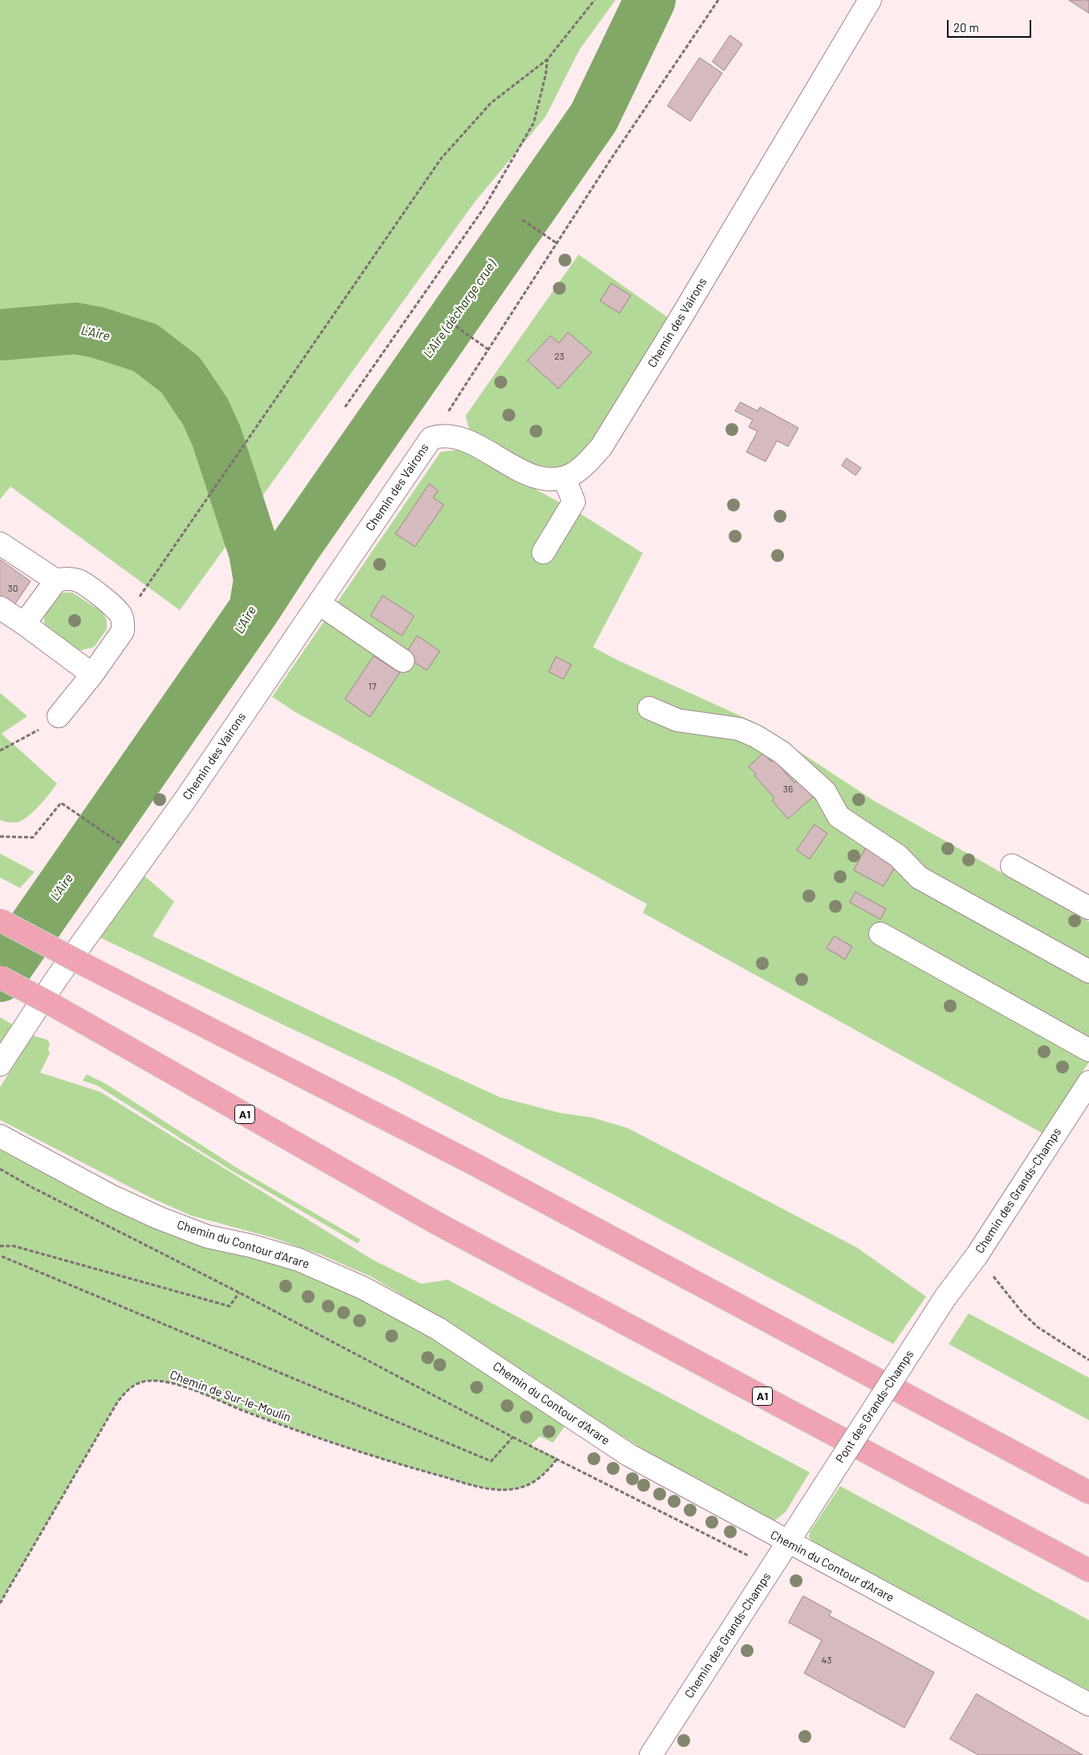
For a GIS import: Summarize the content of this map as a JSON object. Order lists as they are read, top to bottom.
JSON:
{
  "streets": {
    "highway": ["A1"],
    "street": [
      "Chemin des Vairons",
      "Chemin des Grands-Champs",
      "Chemin du Contour d'Arare",
      "Pont des Grands-Champs"
    ],
    "path": ["Chemin de Sur-le-Moulin"]
  },
  "crossings": [
    ["Chemin des Grands-Champs", "Chemin du Contour d'Arare"],
    ["Chemin des Grands-Champs", "Pont des Grands-Champs"]
  ],
  "water": ["L'Aire (décharge crue)", "L'Aire"],
  "house_numbers": [
    "23",
    "30",
    "17",
    "36",
    "43"
  ],
  "scale_bar": "20 m"
}
